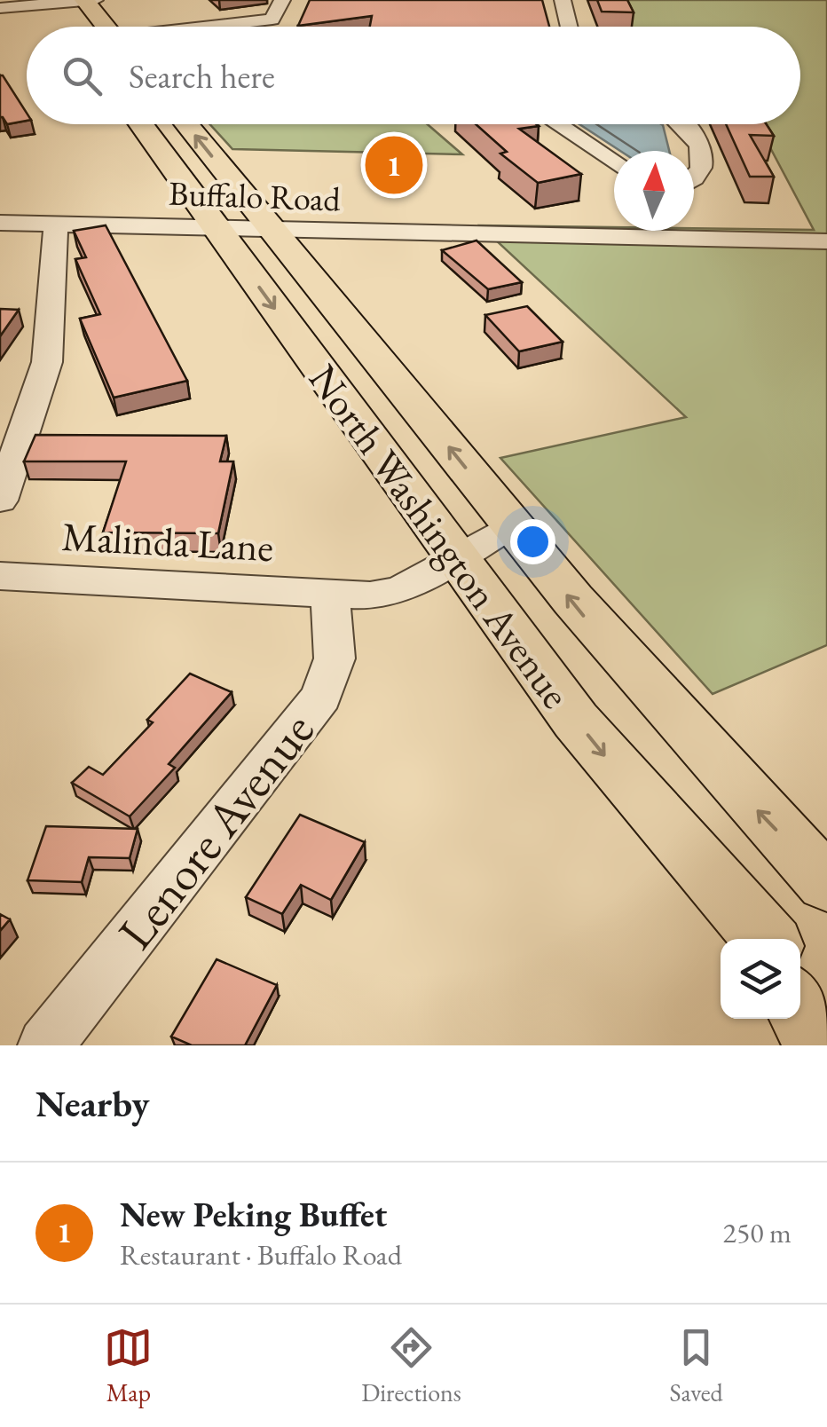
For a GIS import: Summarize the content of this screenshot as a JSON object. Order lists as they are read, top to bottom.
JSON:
{
  "streets": {
    "main road": ["North Washington Avenue"],
    "street": ["Buffalo Road", "Malinda Lane", "Lenore Avenue"]
  },
  "crossings": [
    ["Buffalo Road", "North Washington Avenue"],
    ["North Washington Avenue", "Malinda Lane"],
    ["Malinda Lane", "Lenore Avenue"]
  ],
  "north": "top",
  "page": {
    "search": "Search here",
    "pins": "1",
    "heading": "Nearby",
    "list": [
      {
        "mark": "1",
        "name": "New Peking Buffet",
        "note": "Restaurant · Buffalo Road",
        "value": "250 m"
      }
    ],
    "nav": ["Map", "Directions", "Saved"]
  }
}
